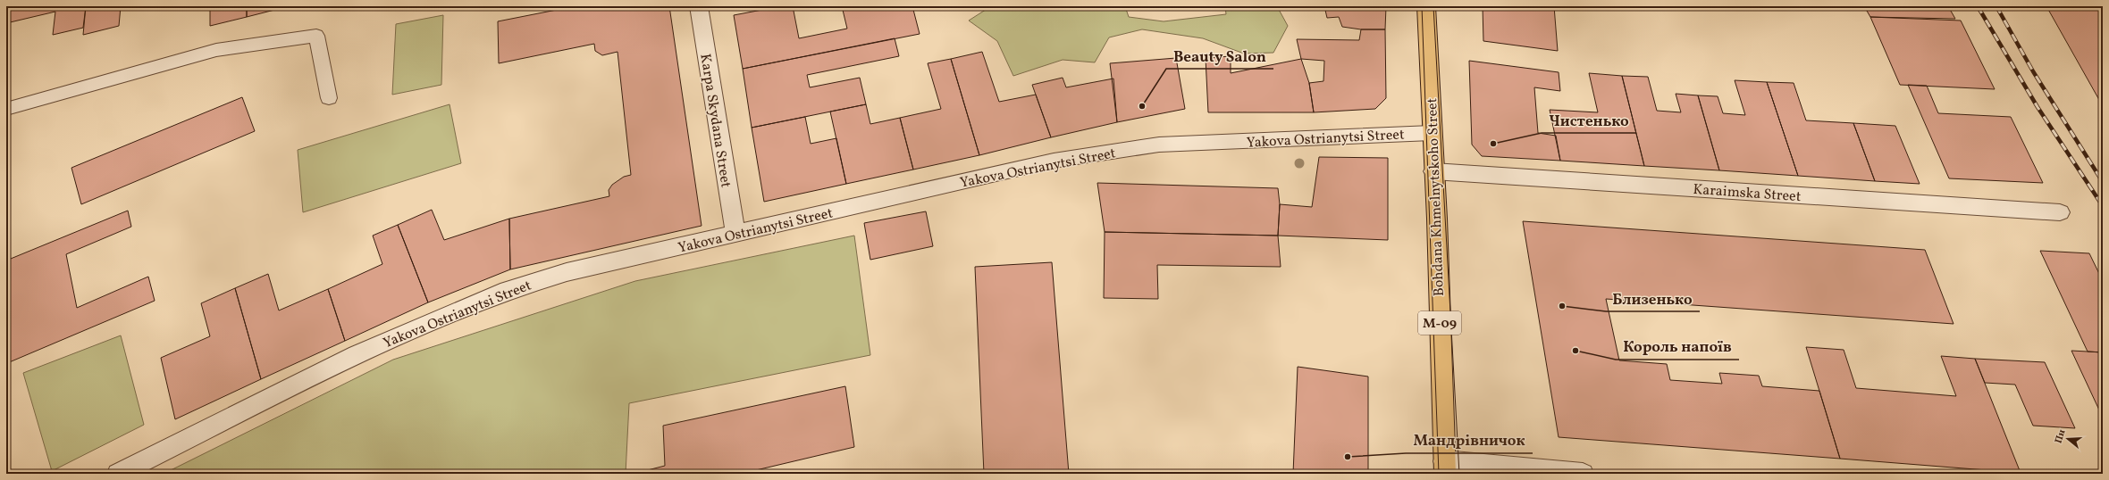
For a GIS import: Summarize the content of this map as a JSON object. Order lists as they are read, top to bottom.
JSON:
{
  "streets": {
    "main road": ["Bohdana Khmelnytskoho Street", "М-09"],
    "street": ["Karpa Skydana Street", "Yakova Ostrianytsi Street", "Karaimska Street"]
  },
  "crossings": [
    ["Karpa Skydana Street", "Yakova Ostrianytsi Street"],
    ["Yakova Ostrianytsi Street", "Bohdana Khmelnytskoho Street"],
    ["Karaimska Street", "Bohdana Khmelnytskoho Street"]
  ],
  "places": [
    "Beauty Salon",
    "Чистенько",
    "Близенько",
    "Король напоїв",
    "Мандрівничок"
  ],
  "north": "left"
}
